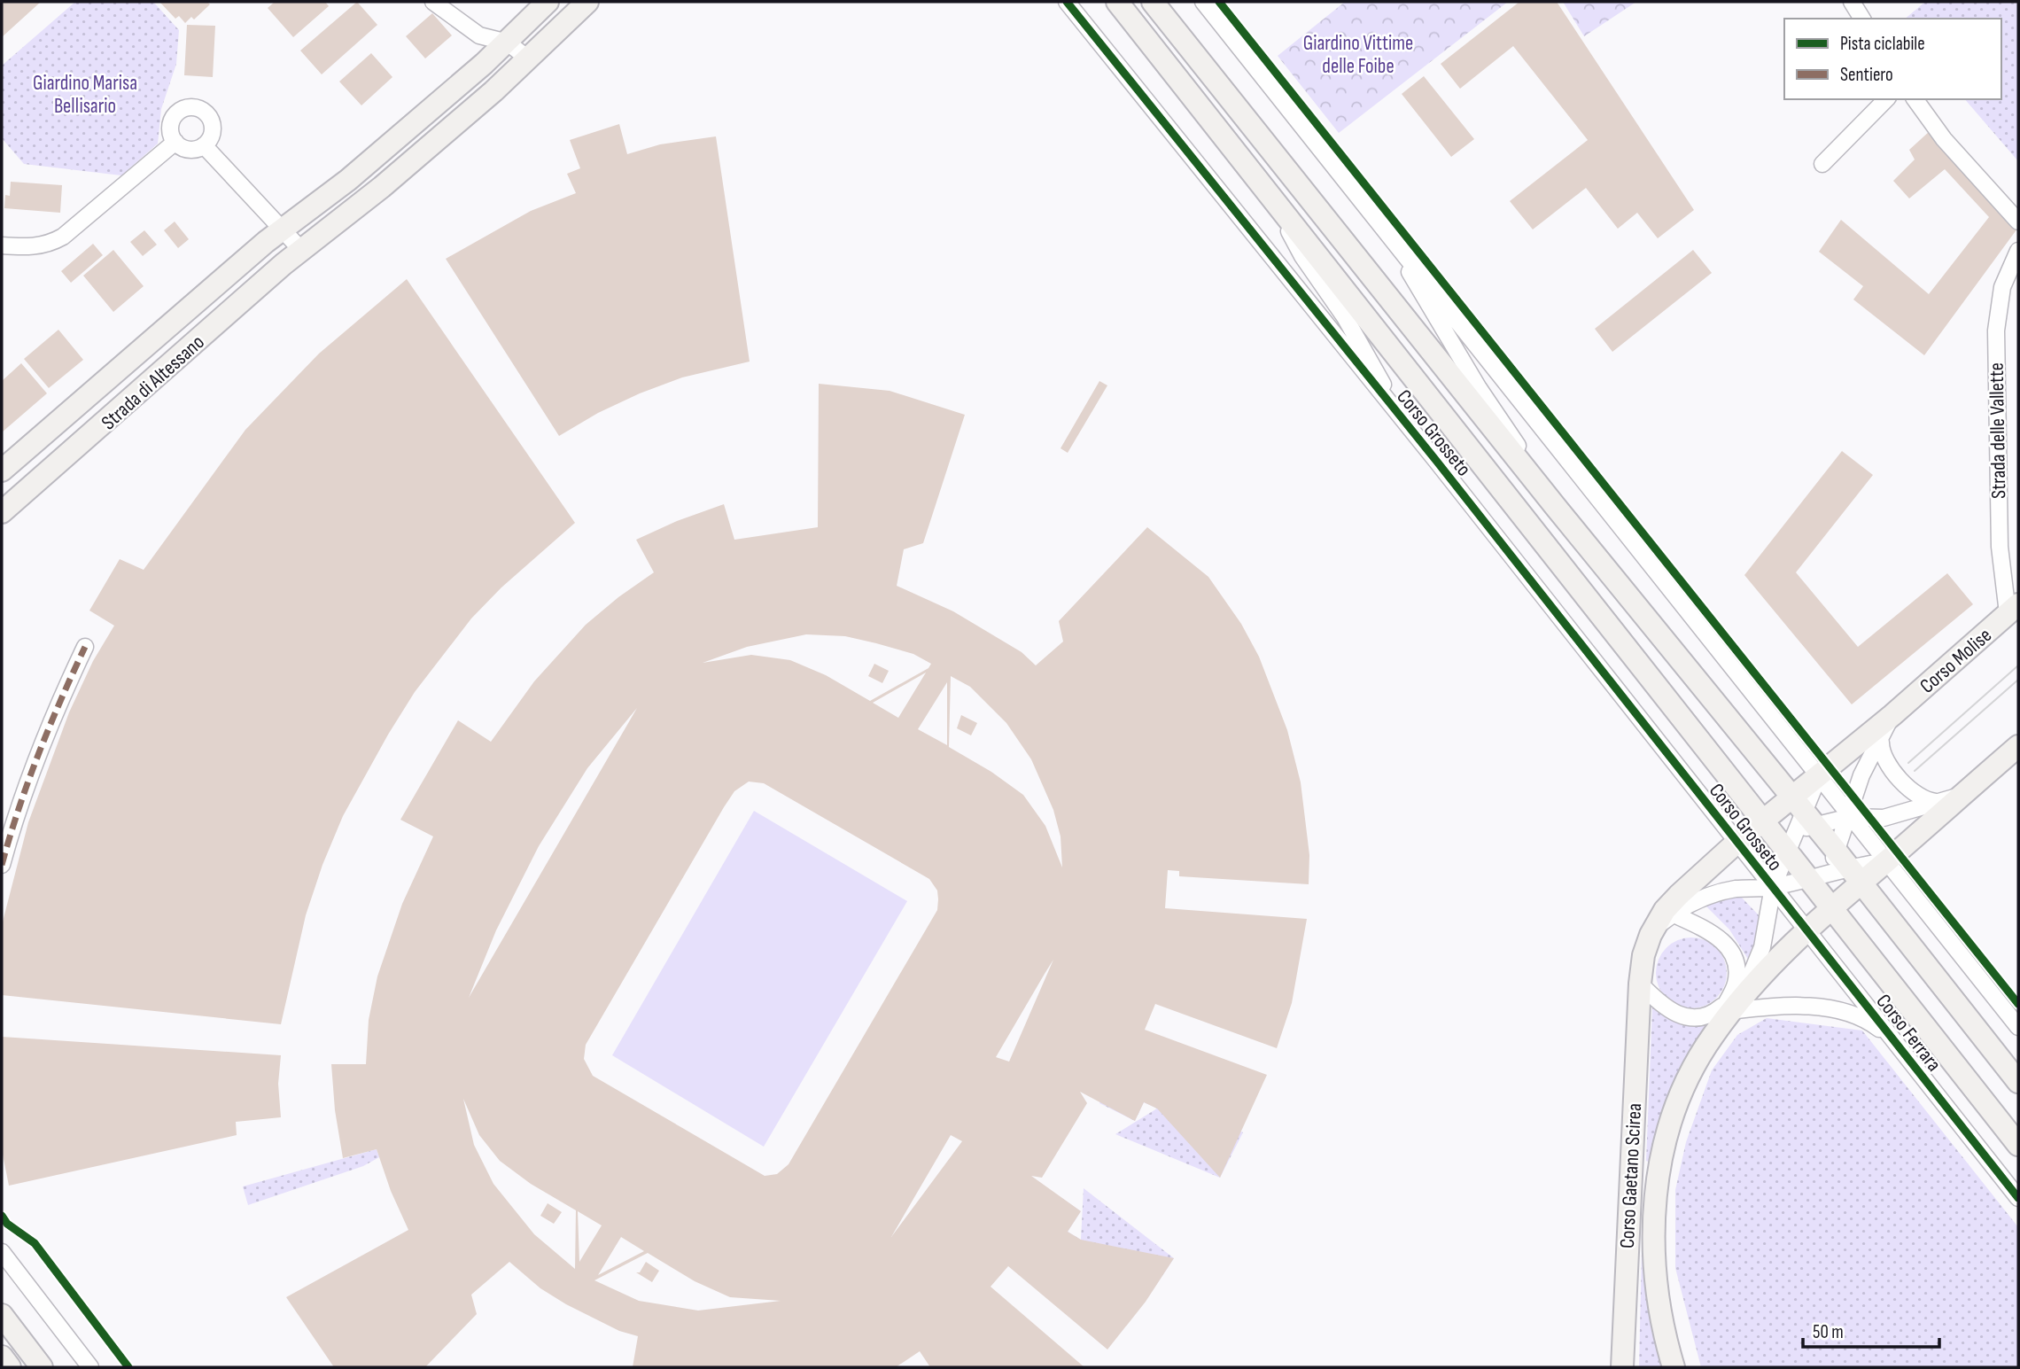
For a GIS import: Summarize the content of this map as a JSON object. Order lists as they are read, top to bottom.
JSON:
{
  "streets": {
    "street": [
      "Strada di Altessano",
      "Strada delle Vallette",
      "Corso Grosseto",
      "Corso Molise",
      "Corso Ferrara",
      "Corso Gaetano Scirea"
    ]
  },
  "crossings": [
    ["Strada delle Vallette", "Corso Molise"],
    ["Corso Grosseto", "Corso Ferrara"],
    ["Corso Grosseto", "Corso Gaetano Scirea"],
    ["Corso Molise", "Corso Gaetano Scirea"],
    ["Corso Ferrara", "Corso Gaetano Scirea"]
  ],
  "parks": ["Giardino Vittime delle Foibe", "Giardino Marisa Bellisario"],
  "legend": ["Pista ciclabile", "Sentiero"],
  "scale_bar": "50 m"
}
